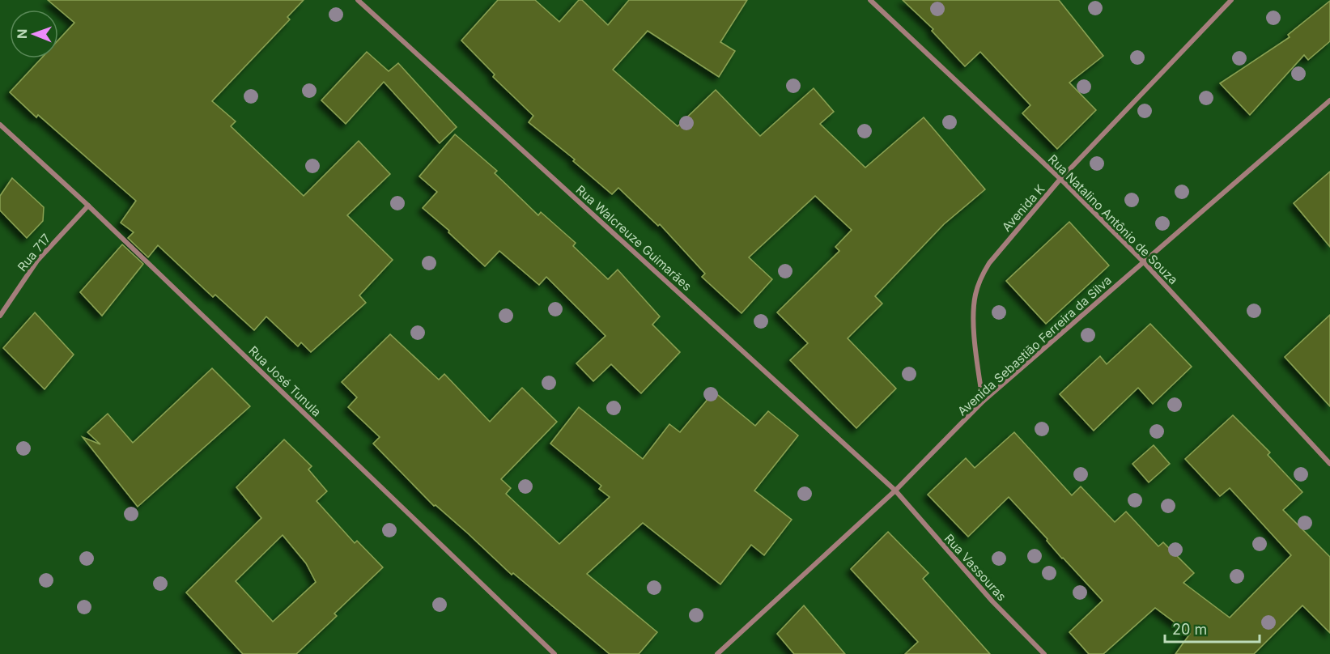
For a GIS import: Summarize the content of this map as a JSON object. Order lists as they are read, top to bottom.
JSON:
{
  "streets": {
    "street": [
      "Avenida K",
      "Rua Natalino Antônio de Souza",
      "Rua Walcreuze Guimarães",
      "Rua 717",
      "Avenida Sebastião Ferreira da Silva",
      "Rua José Tunula",
      "Rua Vassouras"
    ]
  },
  "crossings": [
    ["Avenida K", "Rua Natalino Antônio de Souza"],
    ["Avenida K", "Avenida Sebastião Ferreira da Silva"],
    ["Rua Natalino Antônio de Souza", "Avenida Sebastião Ferreira da Silva"],
    ["Rua Walcreuze Guimarães", "Avenida Sebastião Ferreira da Silva"],
    ["Rua Walcreuze Guimarães", "Rua Vassouras"],
    ["Rua 717", "Rua José Tunula"],
    ["Avenida Sebastião Ferreira da Silva", "Rua Vassouras"]
  ],
  "scale_bar": "20 m",
  "north": "left"
}
